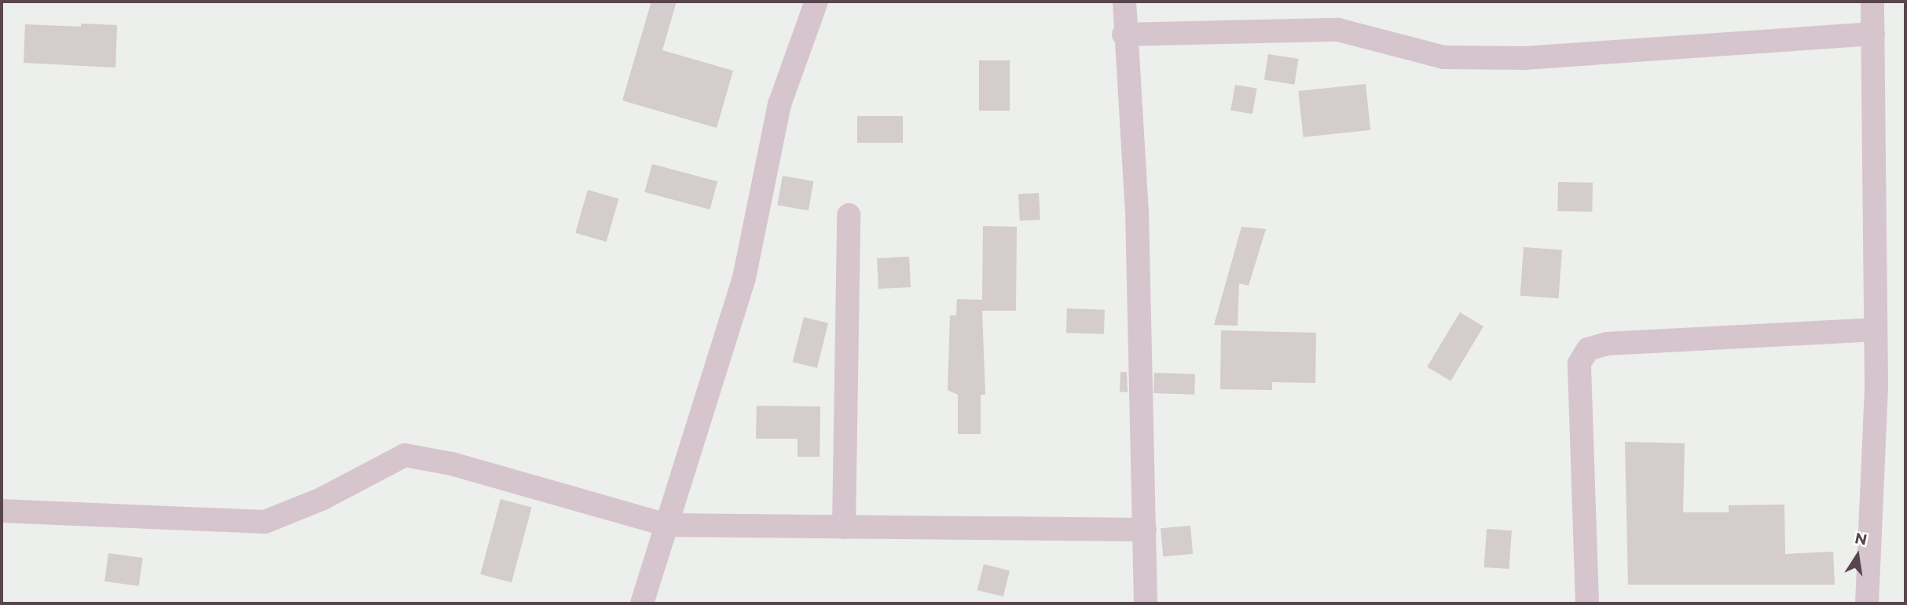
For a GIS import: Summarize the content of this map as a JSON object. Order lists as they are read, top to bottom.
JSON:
{
  "north": "top"
}
